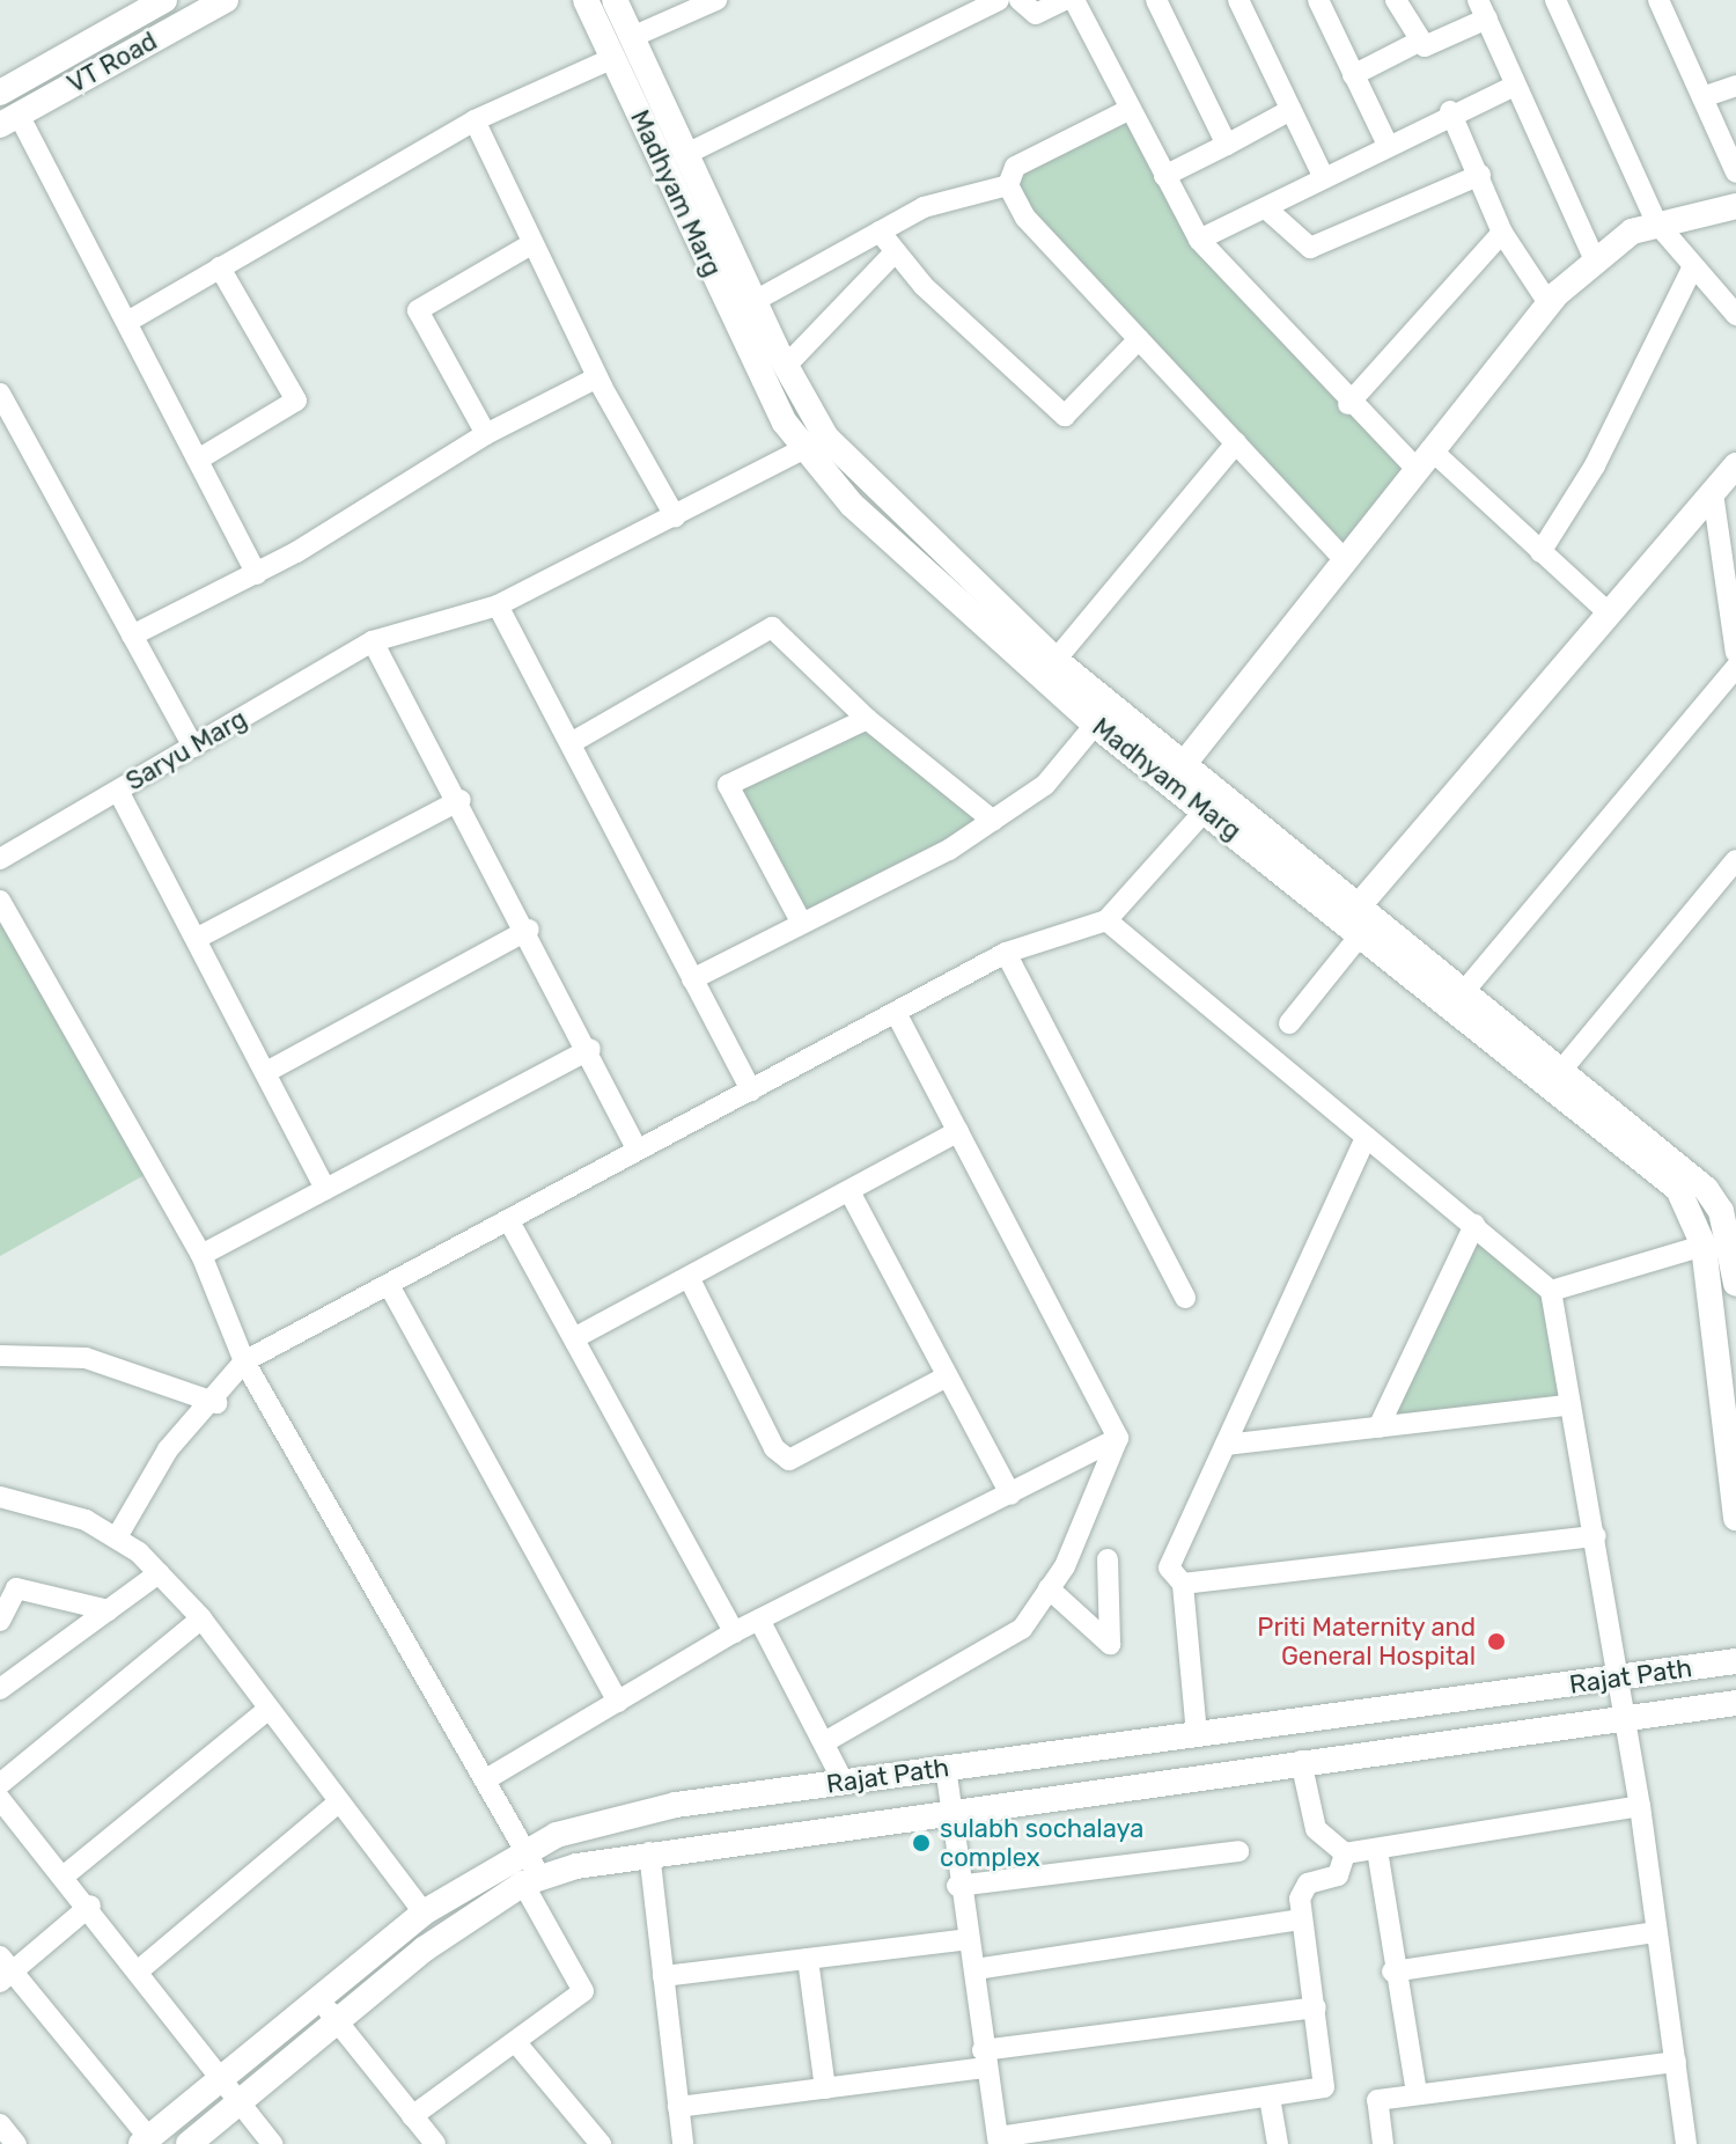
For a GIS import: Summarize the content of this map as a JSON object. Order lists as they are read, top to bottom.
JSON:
{
  "streets": {
    "street": [
      "VT Road",
      "Madhyam Marg",
      "Saryu Marg",
      "Rajat Path"
    ]
  },
  "crossings": [
    ["Madhyam Marg", "Saryu Marg"]
  ],
  "places": ["Priti Maternity and General Hospital", "sulabh sochalaya complex"]
}
